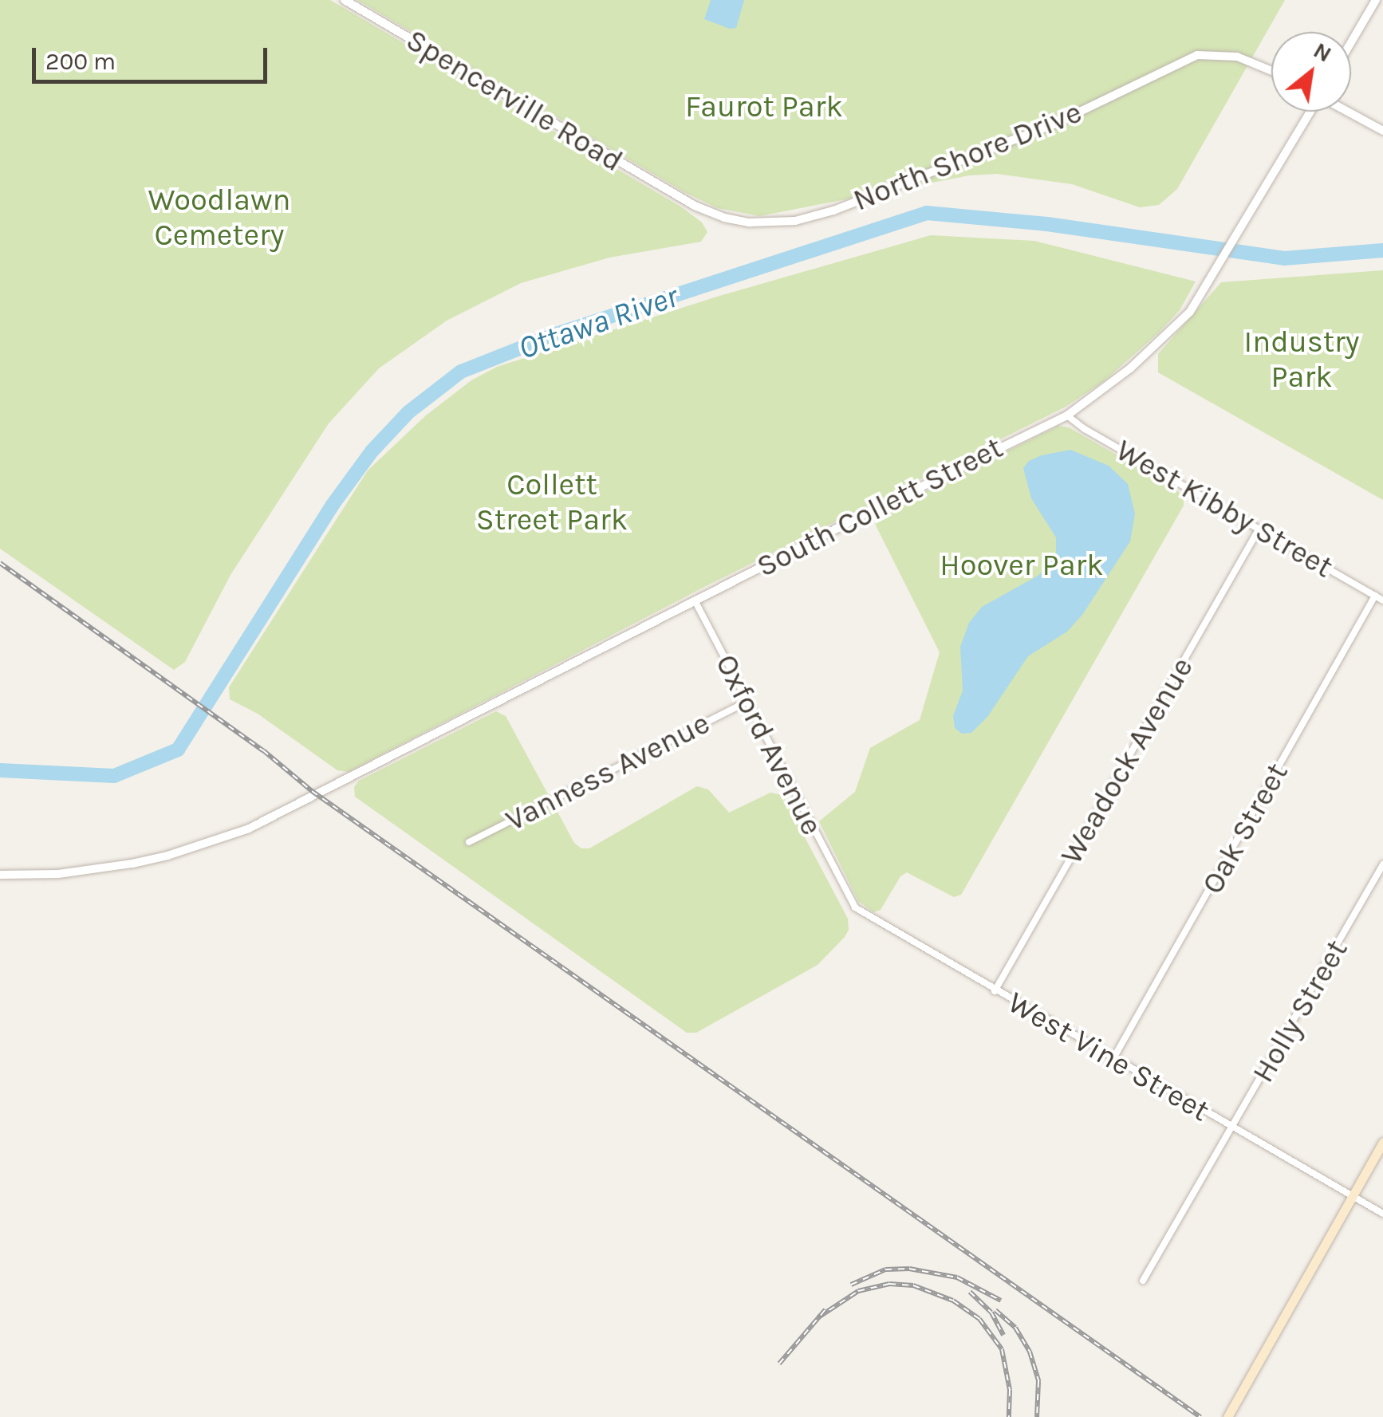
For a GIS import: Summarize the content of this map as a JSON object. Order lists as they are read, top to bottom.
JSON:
{
  "streets": {
    "street": [
      "Spencerville Road",
      "North Shore Drive",
      "South Collett Street",
      "West Kibby Street",
      "Oxford Avenue",
      "Weadock Avenue",
      "Vanness Avenue",
      "Oak Street",
      "Holly Street",
      "West Vine Street"
    ]
  },
  "crossings": [
    ["Spencerville Road", "North Shore Drive"],
    ["South Collett Street", "West Kibby Street"],
    ["South Collett Street", "Oxford Avenue"],
    ["West Kibby Street", "Weadock Avenue"],
    ["West Kibby Street", "Oak Street"],
    ["Oxford Avenue", "Vanness Avenue"],
    ["Oxford Avenue", "West Vine Street"],
    ["Weadock Avenue", "West Vine Street"],
    ["Oak Street", "West Vine Street"],
    ["Holly Street", "West Vine Street"]
  ],
  "water": ["Ottawa River"],
  "parks": [
    "Faurot Park",
    "Woodlawn Cemetery",
    "Industry Park",
    "Collett Street Park",
    "Hoover Park"
  ],
  "scale_bar": "200 m",
  "north": "top right"
}
